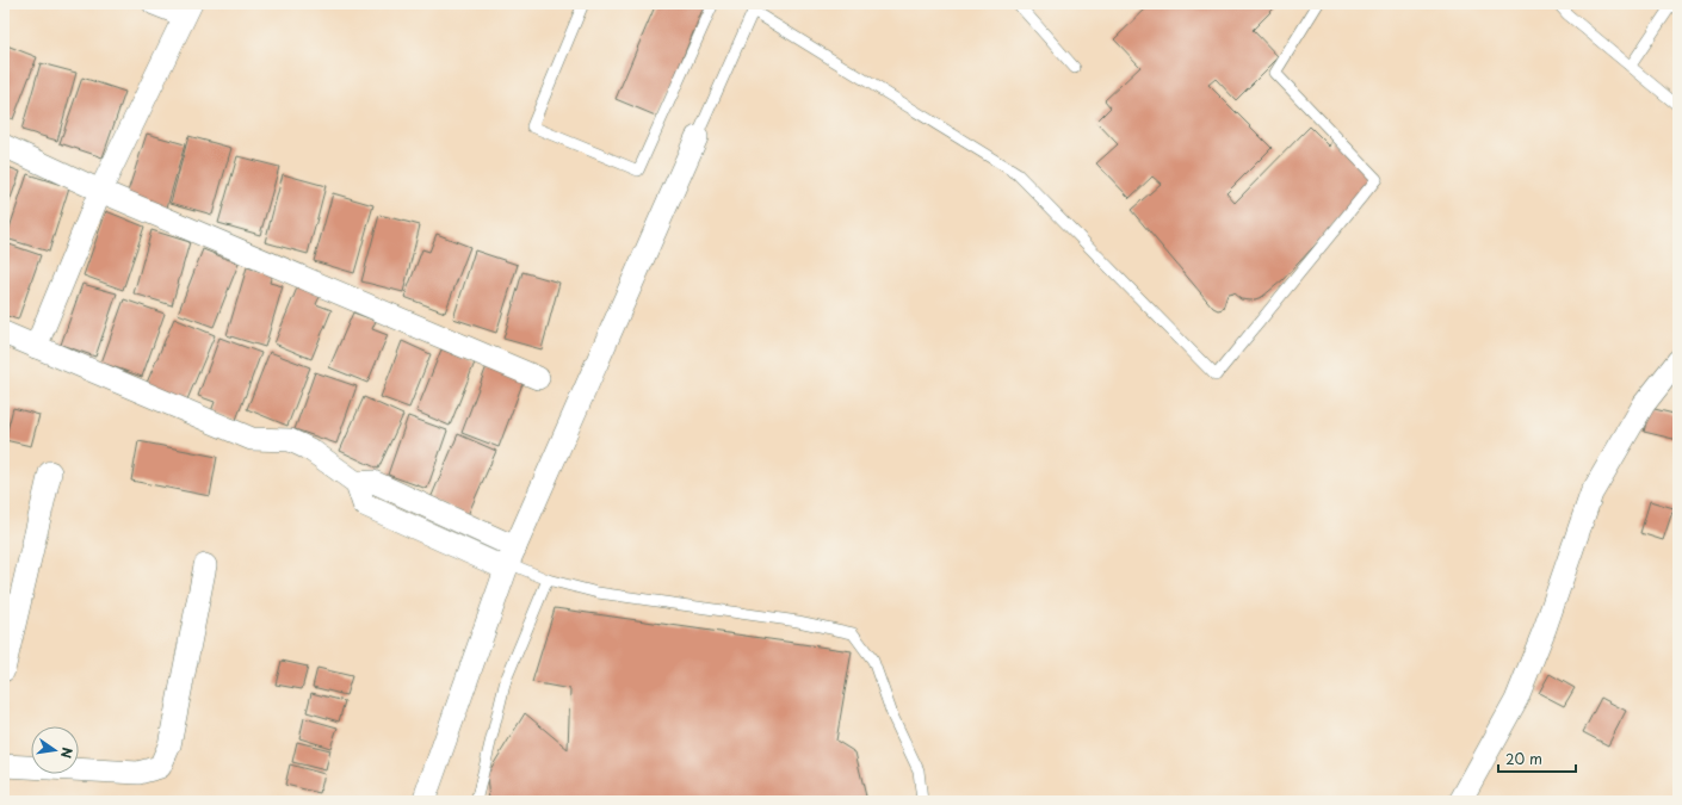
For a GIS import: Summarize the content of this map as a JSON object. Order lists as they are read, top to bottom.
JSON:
{
  "scale_bar": "20 m",
  "north": "right"
}
